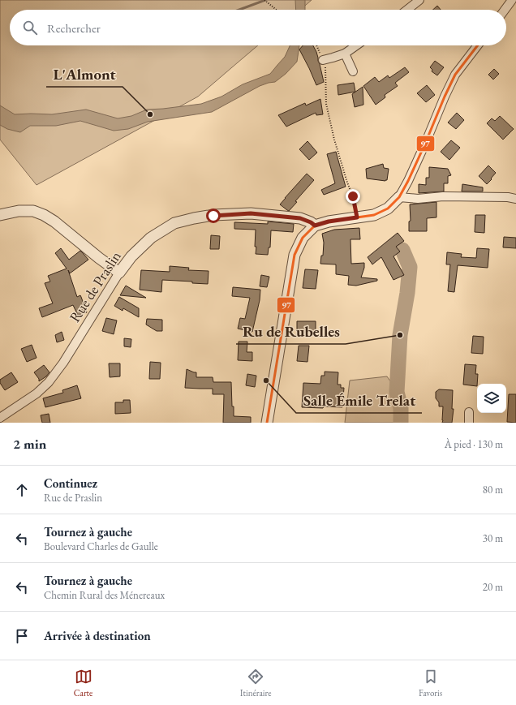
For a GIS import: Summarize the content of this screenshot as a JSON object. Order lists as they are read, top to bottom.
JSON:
{
  "streets": {
    "street": ["Rue de Praslin"]
  },
  "places": ["L'Almont", "Ru de Rubelles", "Salle Émile Trelat"],
  "lines": ["transit line 97"],
  "page": {
    "search": "Rechercher",
    "heading": ["2 min", "À pied · 130 m"],
    "list": [
      ["Continuez", "Rue de Praslin", "80 m"],
      ["Tournez à gauche", "Boulevard Charles de Gaulle", "30 m"],
      ["Tournez à gauche", "Chemin Rural des Ménereaux", "20 m"],
      "Arrivée à destination"
    ],
    "nav": ["Carte", "Itinéraire", "Favoris"]
  }
}
